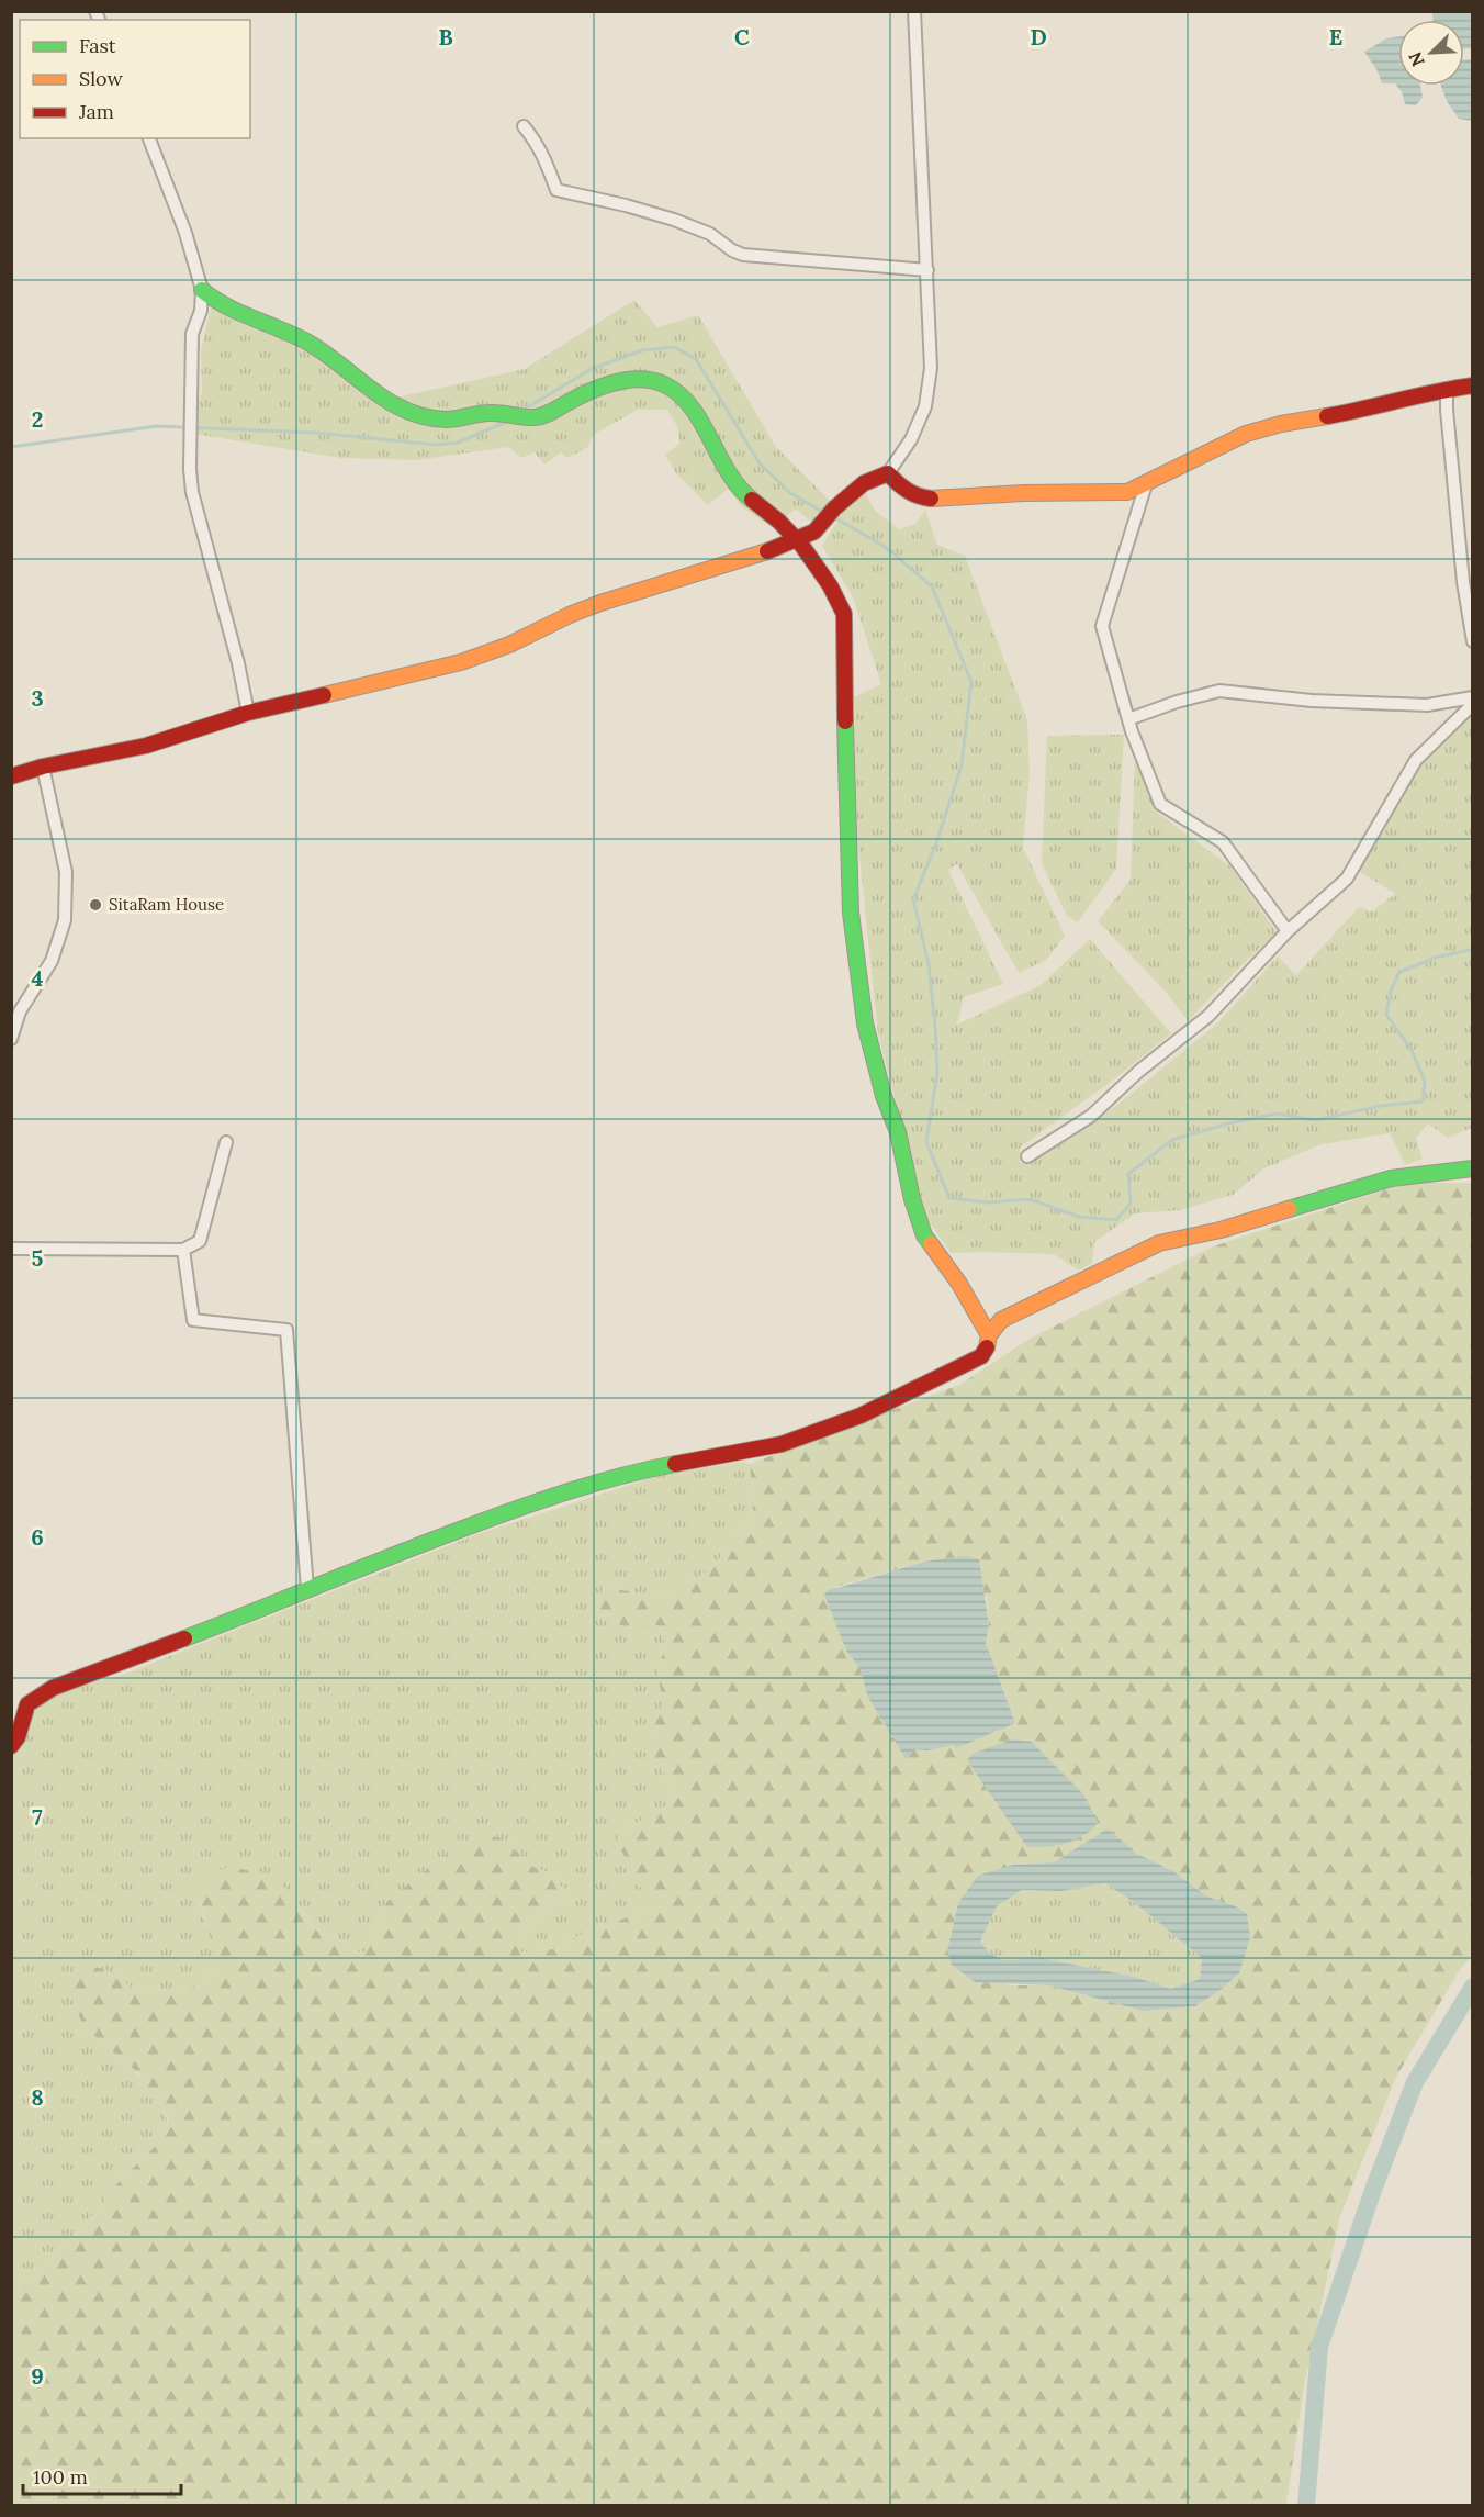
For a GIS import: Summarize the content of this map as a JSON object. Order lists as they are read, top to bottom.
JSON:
{
  "places": ["SitaRam House"],
  "legend": ["Fast", "Slow", "Jam"],
  "scale_bar": "100 m",
  "north": "bottom left",
  "grid": {
    "columns": [
      "B",
      "C",
      "D",
      "E"
    ],
    "rows": [
      "2",
      "3",
      "4",
      "5",
      "6",
      "7",
      "8",
      "9"
    ]
  }
}
